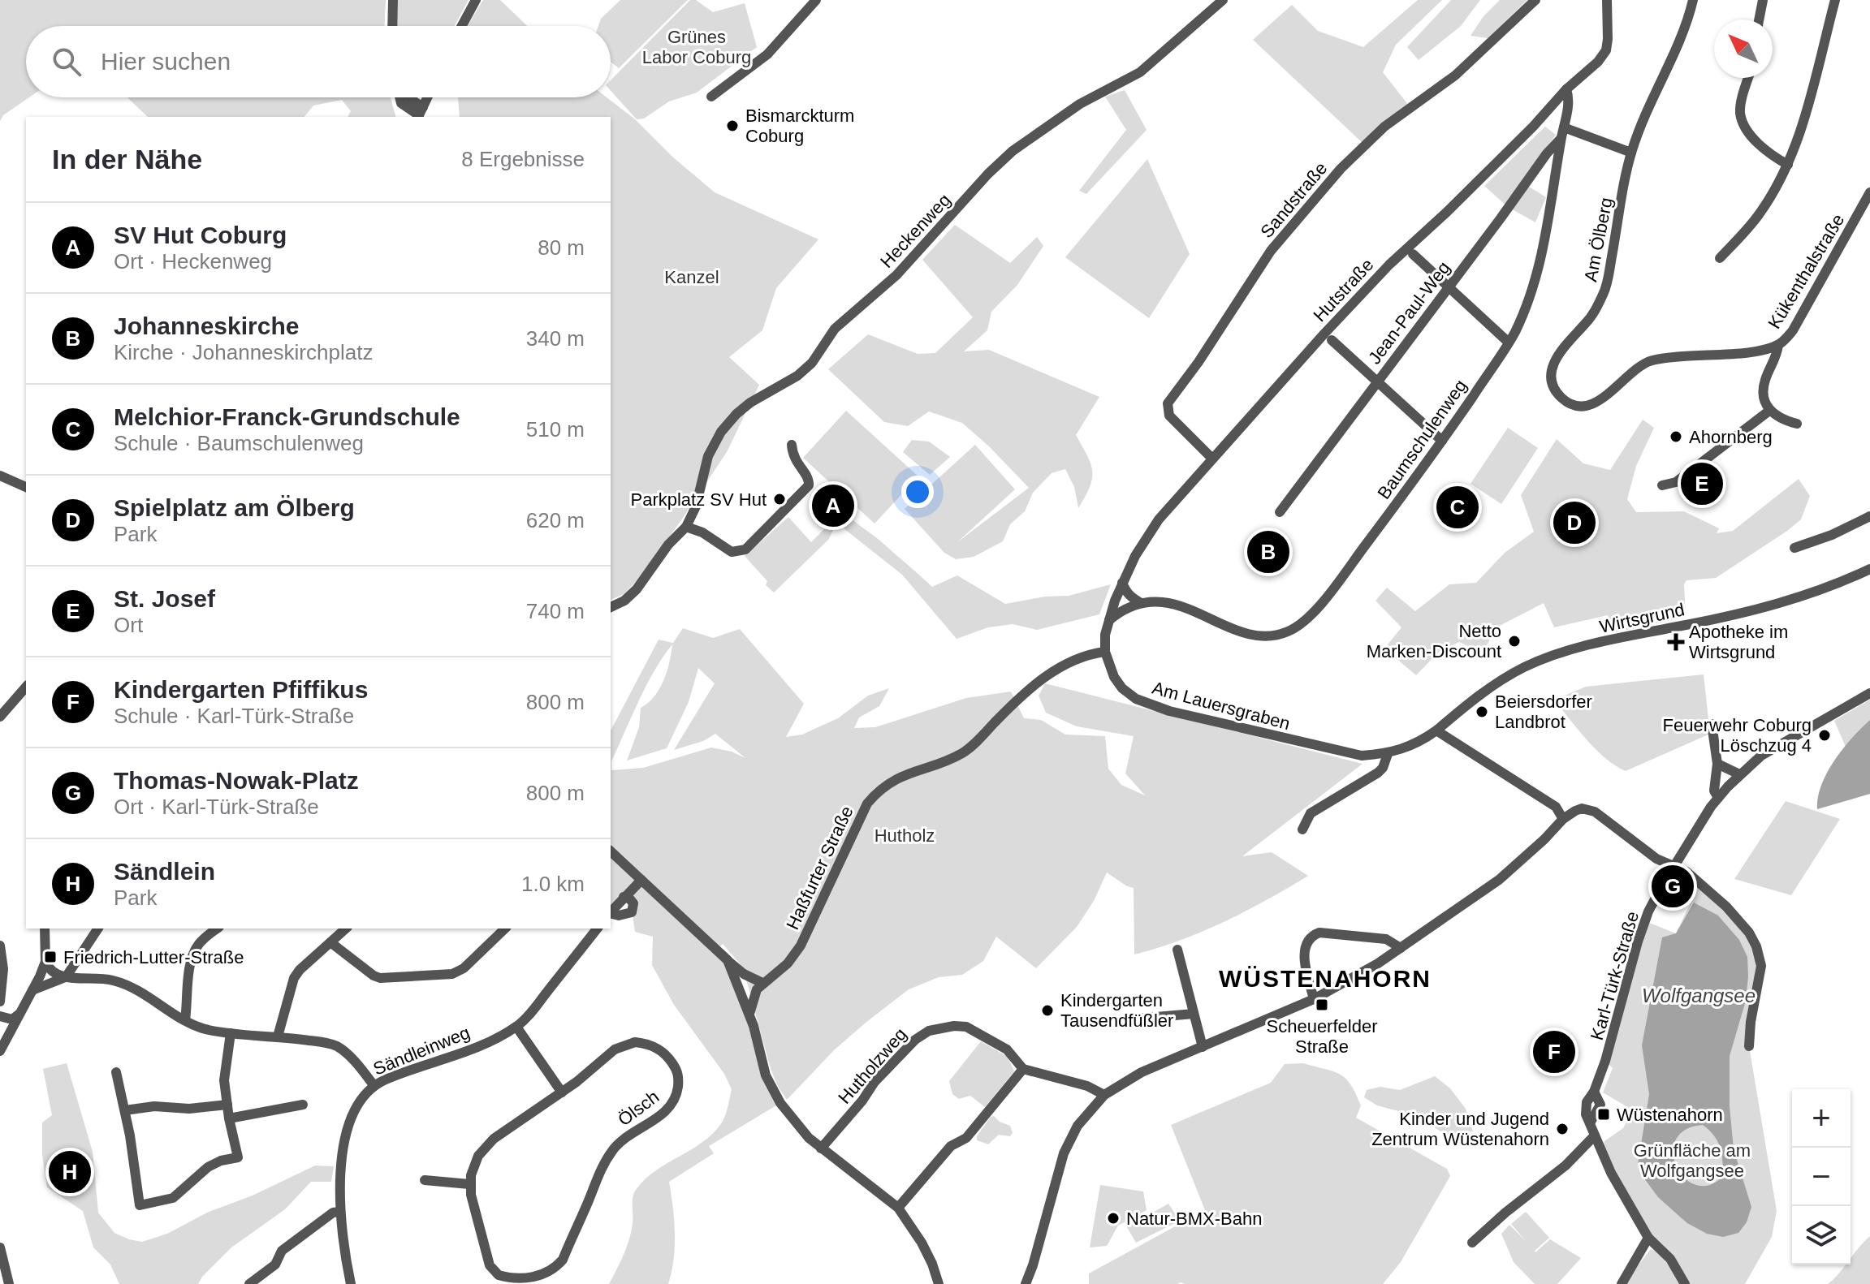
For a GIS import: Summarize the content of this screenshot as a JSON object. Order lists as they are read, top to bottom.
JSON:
{
  "streets": {
    "street": [
      "Sandstraße",
      "Heckenweg",
      "Am Ölberg",
      "Kükenthalstraße",
      "Hutstraße",
      "Jean-Paul-Weg",
      "Baumschulenweg",
      "Wirtsgrund",
      "Am Lauersgraben",
      "Haßfurter Straße",
      "Karl-Türk-Straße",
      "Sändleinweg",
      "Hutholzweg",
      "Ölsch"
    ]
  },
  "crossings": [
    ["Sandstraße", "Hutstraße"],
    ["Am Ölberg", "Kükenthalstraße"],
    ["Hutstraße", "Baumschulenweg"],
    ["Hutstraße", "Am Lauersgraben"],
    ["Jean-Paul-Weg", "Baumschulenweg"],
    ["Baumschulenweg", "Am Lauersgraben"],
    ["Wirtsgrund", "Am Lauersgraben"],
    ["Am Lauersgraben", "Haßfurter Straße"]
  ],
  "districts": ["WÜSTENAHORN"],
  "water": ["Wolfgangsee"],
  "parks": [
    "Grünes Labor Coburg",
    "Kanzel",
    "Hutholz",
    "Grünfläche am Wolfgangsee"
  ],
  "places": {
    "other": [
      "Bismarckturm Coburg",
      "Ahornberg",
      "Parkplatz SV Hut",
      "Netto Marken-Discount",
      "Beiersdorfer Landbrot",
      "Feuerwehr Coburg Löschzug 4",
      "Kindergarten Tausendfüßler",
      "Kinder und Jugend Zentrum Wüstenahorn",
      "Natur-BMX-Bahn"
    ],
    "health": ["Apotheke im Wirtsgrund"],
    "transit": ["Friedrich-Lutter-Straße", "Scheuerfelder Straße", "Wüstenahorn"]
  },
  "north": "top left",
  "page": {
    "search": "Hier suchen",
    "heading": ["In der Nähe", "8 Ergebnisse"],
    "list": [
      {
        "mark": "A",
        "name": "SV Hut Coburg",
        "note": "Ort · Heckenweg",
        "value": "80 m"
      },
      {
        "mark": "B",
        "name": "Johanneskirche",
        "note": "Kirche · Johanneskirchplatz",
        "value": "340 m"
      },
      {
        "mark": "C",
        "name": "Melchior-Franck-Grundschule",
        "note": "Schule · Baumschulenweg",
        "value": "510 m"
      },
      {
        "mark": "D",
        "name": "Spielplatz am Ölberg",
        "note": "Park",
        "value": "620 m"
      },
      {
        "mark": "E",
        "name": "St. Josef",
        "note": "Ort",
        "value": "740 m"
      },
      {
        "mark": "F",
        "name": "Kindergarten Pfiffikus",
        "note": "Schule · Karl-Türk-Straße",
        "value": "800 m"
      },
      {
        "mark": "G",
        "name": "Thomas-Nowak-Platz",
        "note": "Ort · Karl-Türk-Straße",
        "value": "800 m"
      },
      {
        "mark": "H",
        "name": "Sändlein",
        "note": "Park",
        "value": "1.0 km"
      }
    ],
    "pins": [
      "E",
      "A",
      "C",
      "D",
      "B",
      "G",
      "F",
      "H"
    ],
    "map_buttons": ["+", "−"]
  }
}
